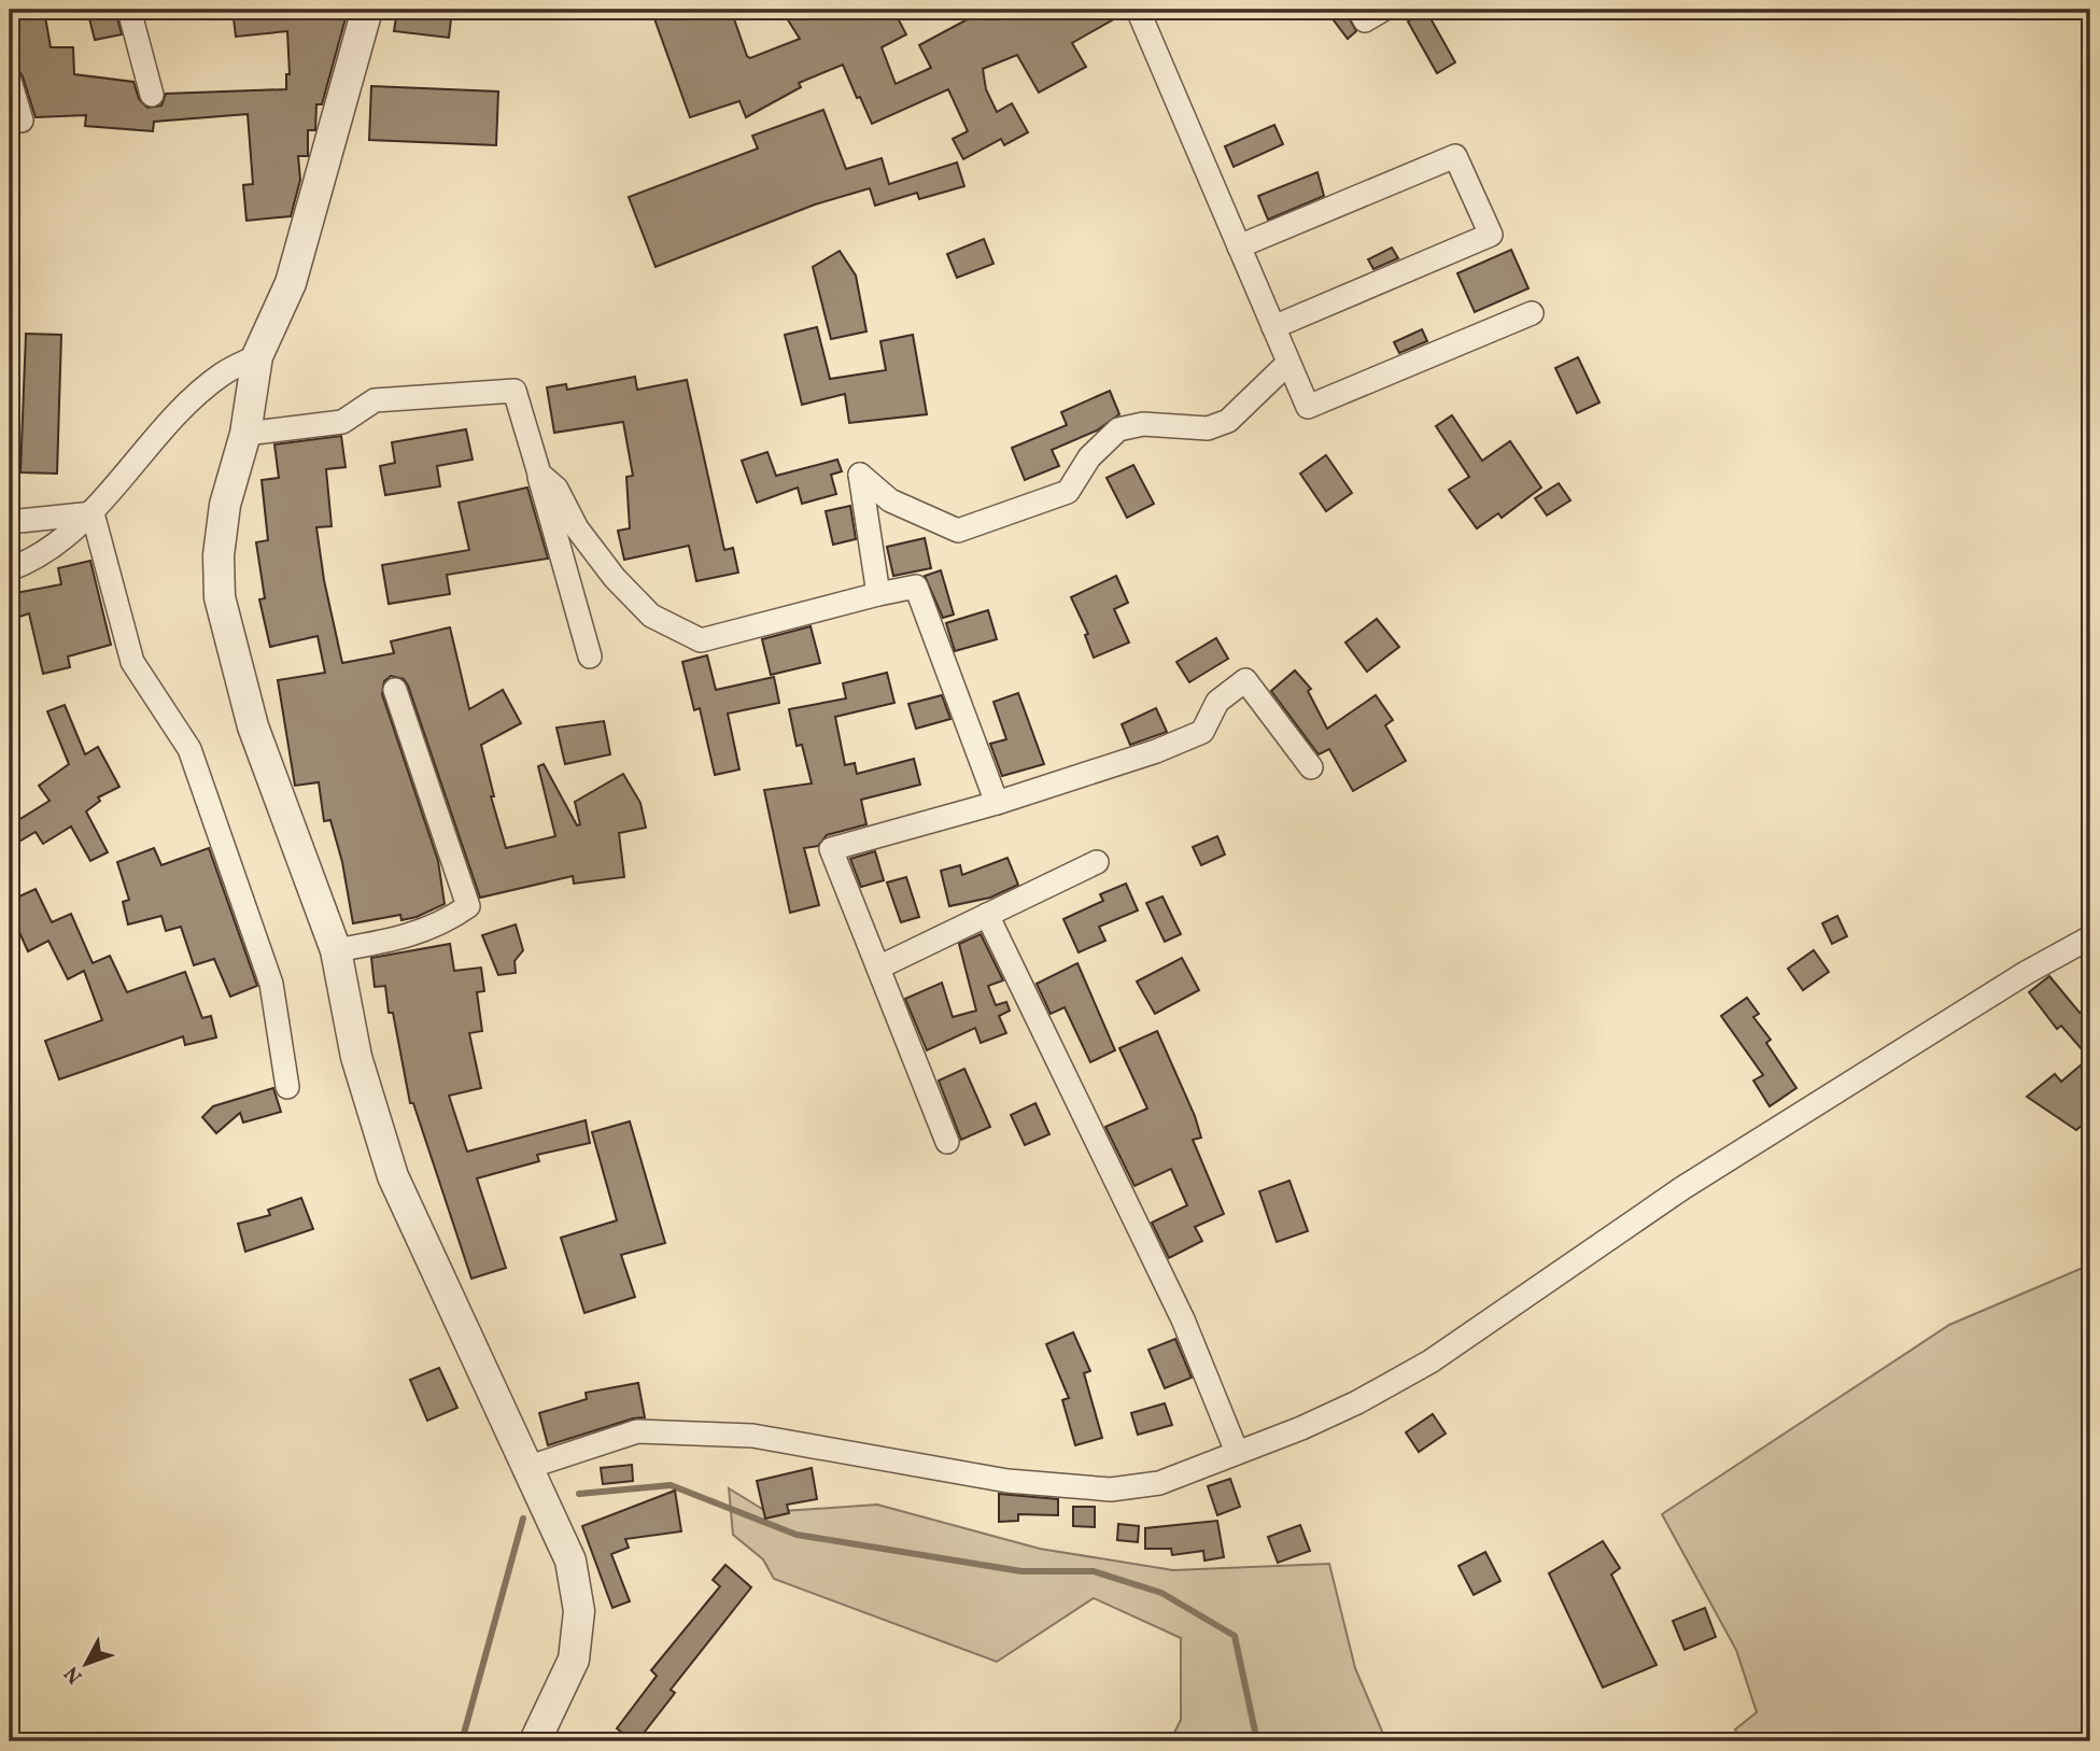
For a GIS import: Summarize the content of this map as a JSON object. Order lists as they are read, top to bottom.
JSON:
{
  "north": "bottom left"
}
